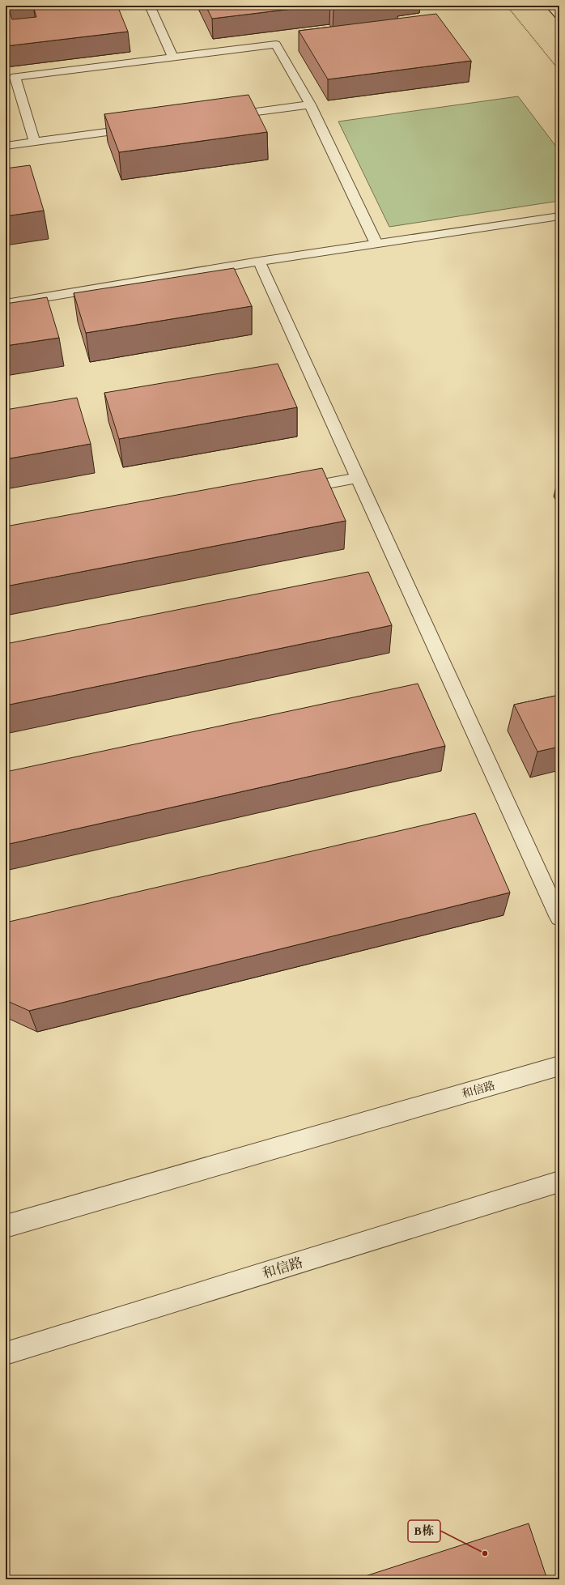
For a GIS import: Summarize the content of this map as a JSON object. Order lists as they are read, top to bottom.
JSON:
{
  "streets": {
    "street": ["和信路"]
  },
  "places": ["B栋"]
}
